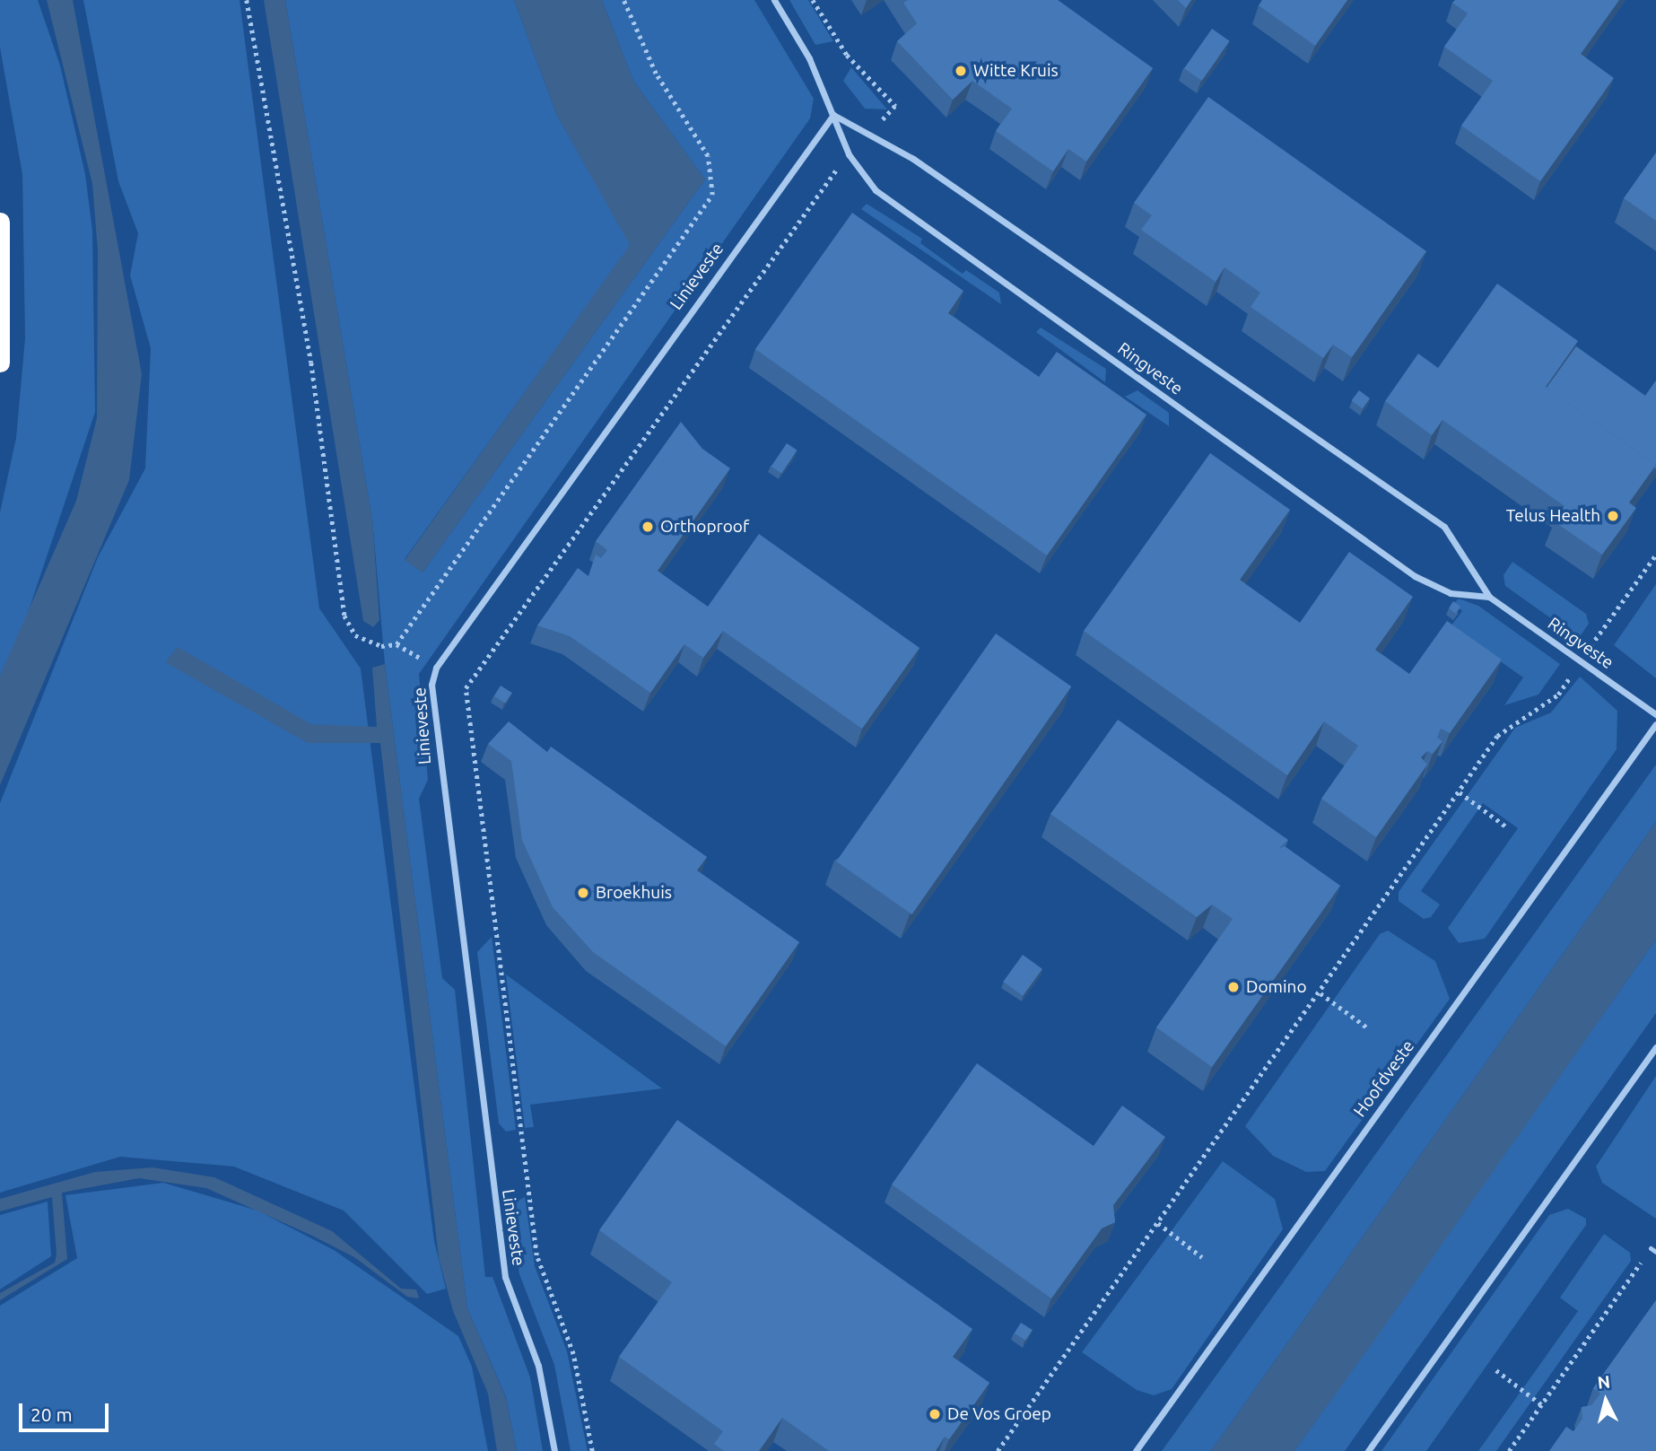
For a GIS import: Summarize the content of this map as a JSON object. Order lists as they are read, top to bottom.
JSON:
{
  "streets": {
    "street": ["Linieveste", "Ringveste", "Hoofdveste"]
  },
  "crossings": [
    ["Linieveste", "Ringveste"]
  ],
  "places": [
    "Witte Kruis",
    "Telus Health",
    "Orthoproof",
    "Broekhuis",
    "Domino",
    "De Vos Groep"
  ],
  "scale_bar": "20 m",
  "north": "top"
}
